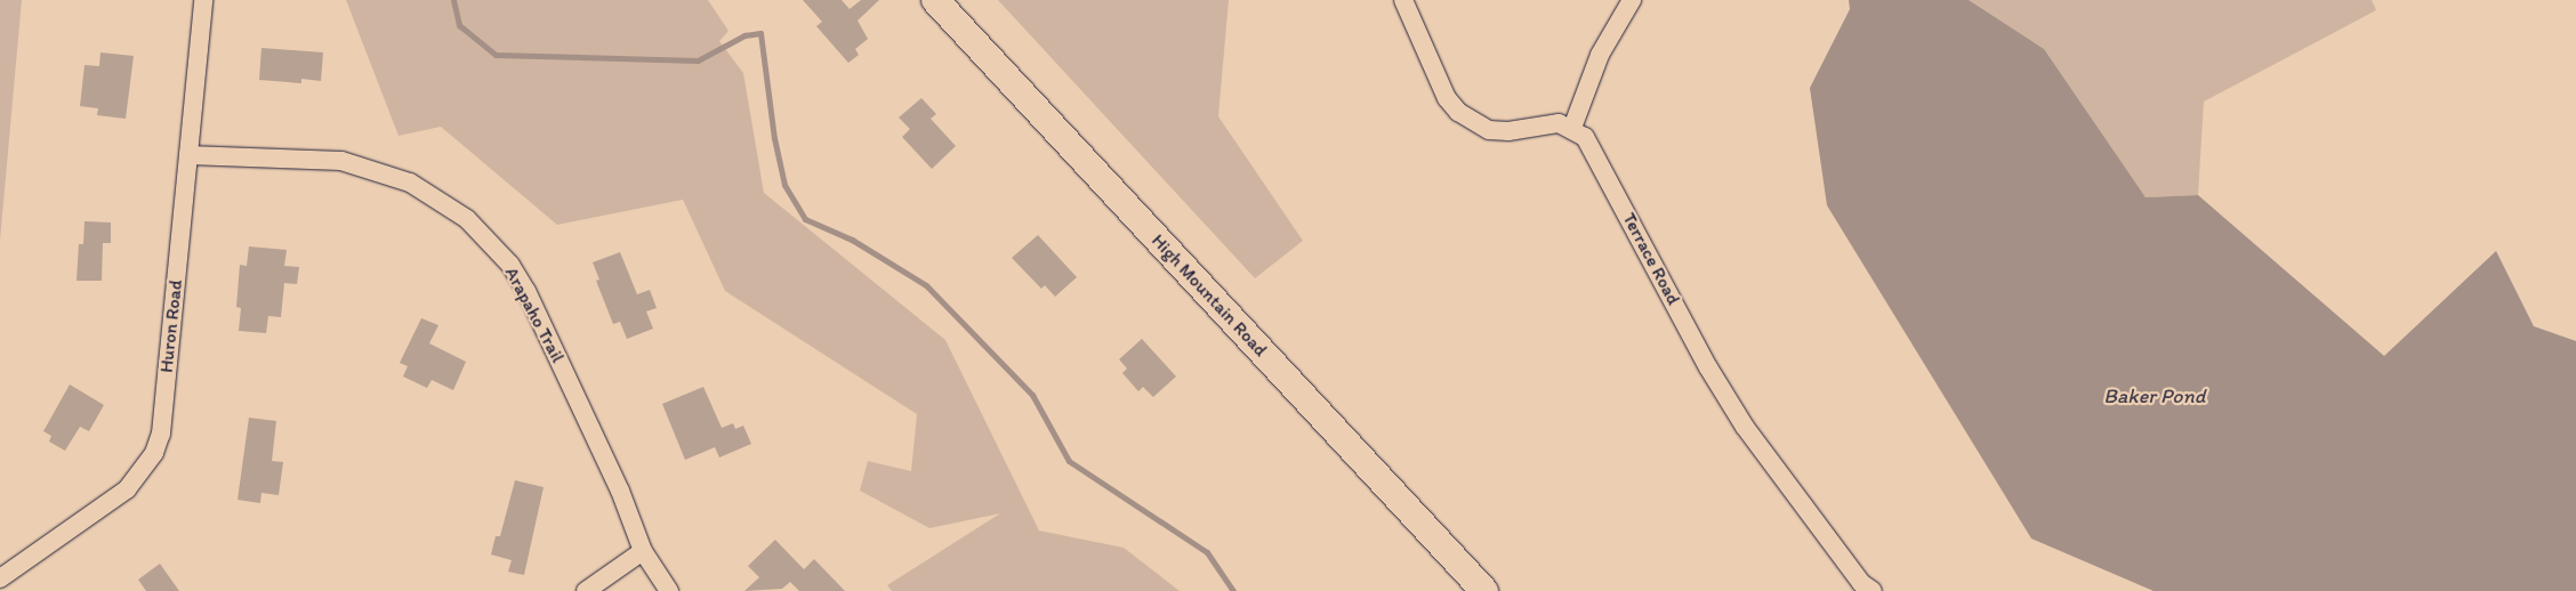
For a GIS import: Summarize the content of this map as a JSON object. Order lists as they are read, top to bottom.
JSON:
{
  "streets": {
    "main road": ["High Mountain Road"],
    "street": ["Terrace Road", "Arapaho Trail", "Huron Road"]
  },
  "crossings": [
    ["Arapaho Trail", "Huron Road"]
  ],
  "water": ["Baker Pond"]
}
